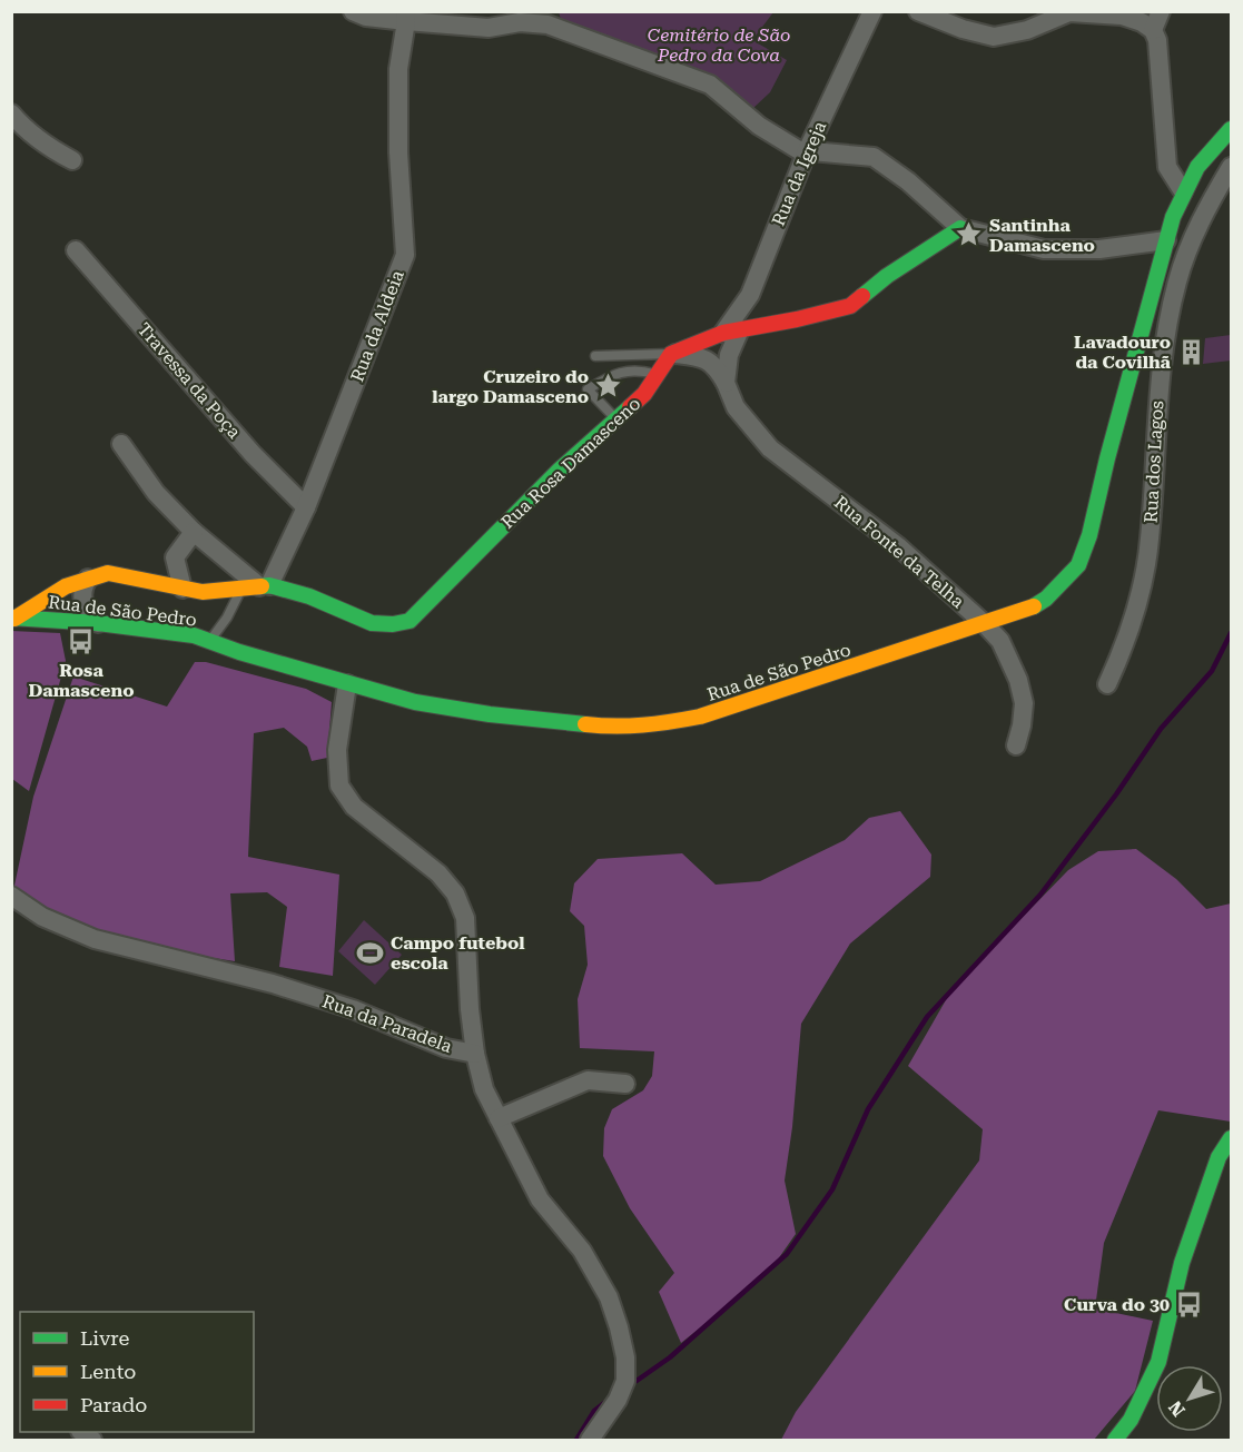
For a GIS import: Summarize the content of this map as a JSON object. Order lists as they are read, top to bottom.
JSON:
{
  "streets": {
    "main road": ["Rua Rosa Damasceno", "Rua de São Pedro"],
    "street": [
      "Rua da Igreja",
      "Rua da Aldeia",
      "Travessa da Poça",
      "Rua dos Lagos",
      "Rua Fonte da Telha",
      "Rua da Paradela"
    ]
  },
  "crossings": [
    ["Rua da Aldeia", "Travessa da Poça"],
    ["Rua da Aldeia", "Rua Rosa Damasceno"],
    ["Rua Rosa Damasceno", "Rua Fonte da Telha"],
    ["Rua Rosa Damasceno", "Rua de São Pedro"],
    ["Rua Fonte da Telha", "Rua de São Pedro"],
    ["Rua de São Pedro", "Rua da Paradela"]
  ],
  "parks": ["Cemitério de São Pedro da Cova"],
  "places": {
    "place": ["Santinha Damasceno", "Cruzeiro do largo Damasceno"],
    "building": ["Lavadouro da Covilhã"],
    "bus stop": ["Rosa Damasceno", "Curva do 30"],
    "sports": ["Campo futebol escola"]
  },
  "legend": ["Livre", "Lento", "Parado"],
  "north": "bottom left"
}
